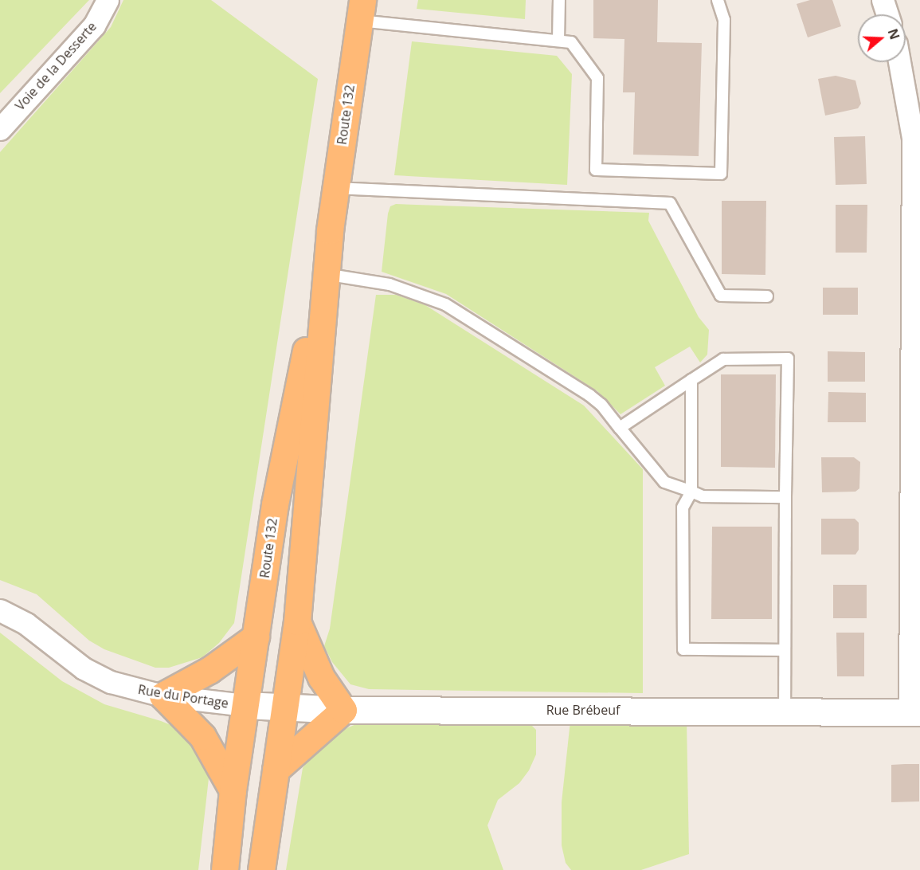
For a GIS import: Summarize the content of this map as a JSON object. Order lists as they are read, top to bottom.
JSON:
{
  "streets": {
    "highway": ["Route 132"],
    "street": ["Voie de la Desserte", "Rue du Portage", "Rue Brébeuf"]
  },
  "crossings": [
    ["Route 132", "Rue du Portage"],
    ["Route 132", "Rue Brébeuf"],
    ["Rue du Portage", "Rue Brébeuf"]
  ],
  "north": "right"
}
